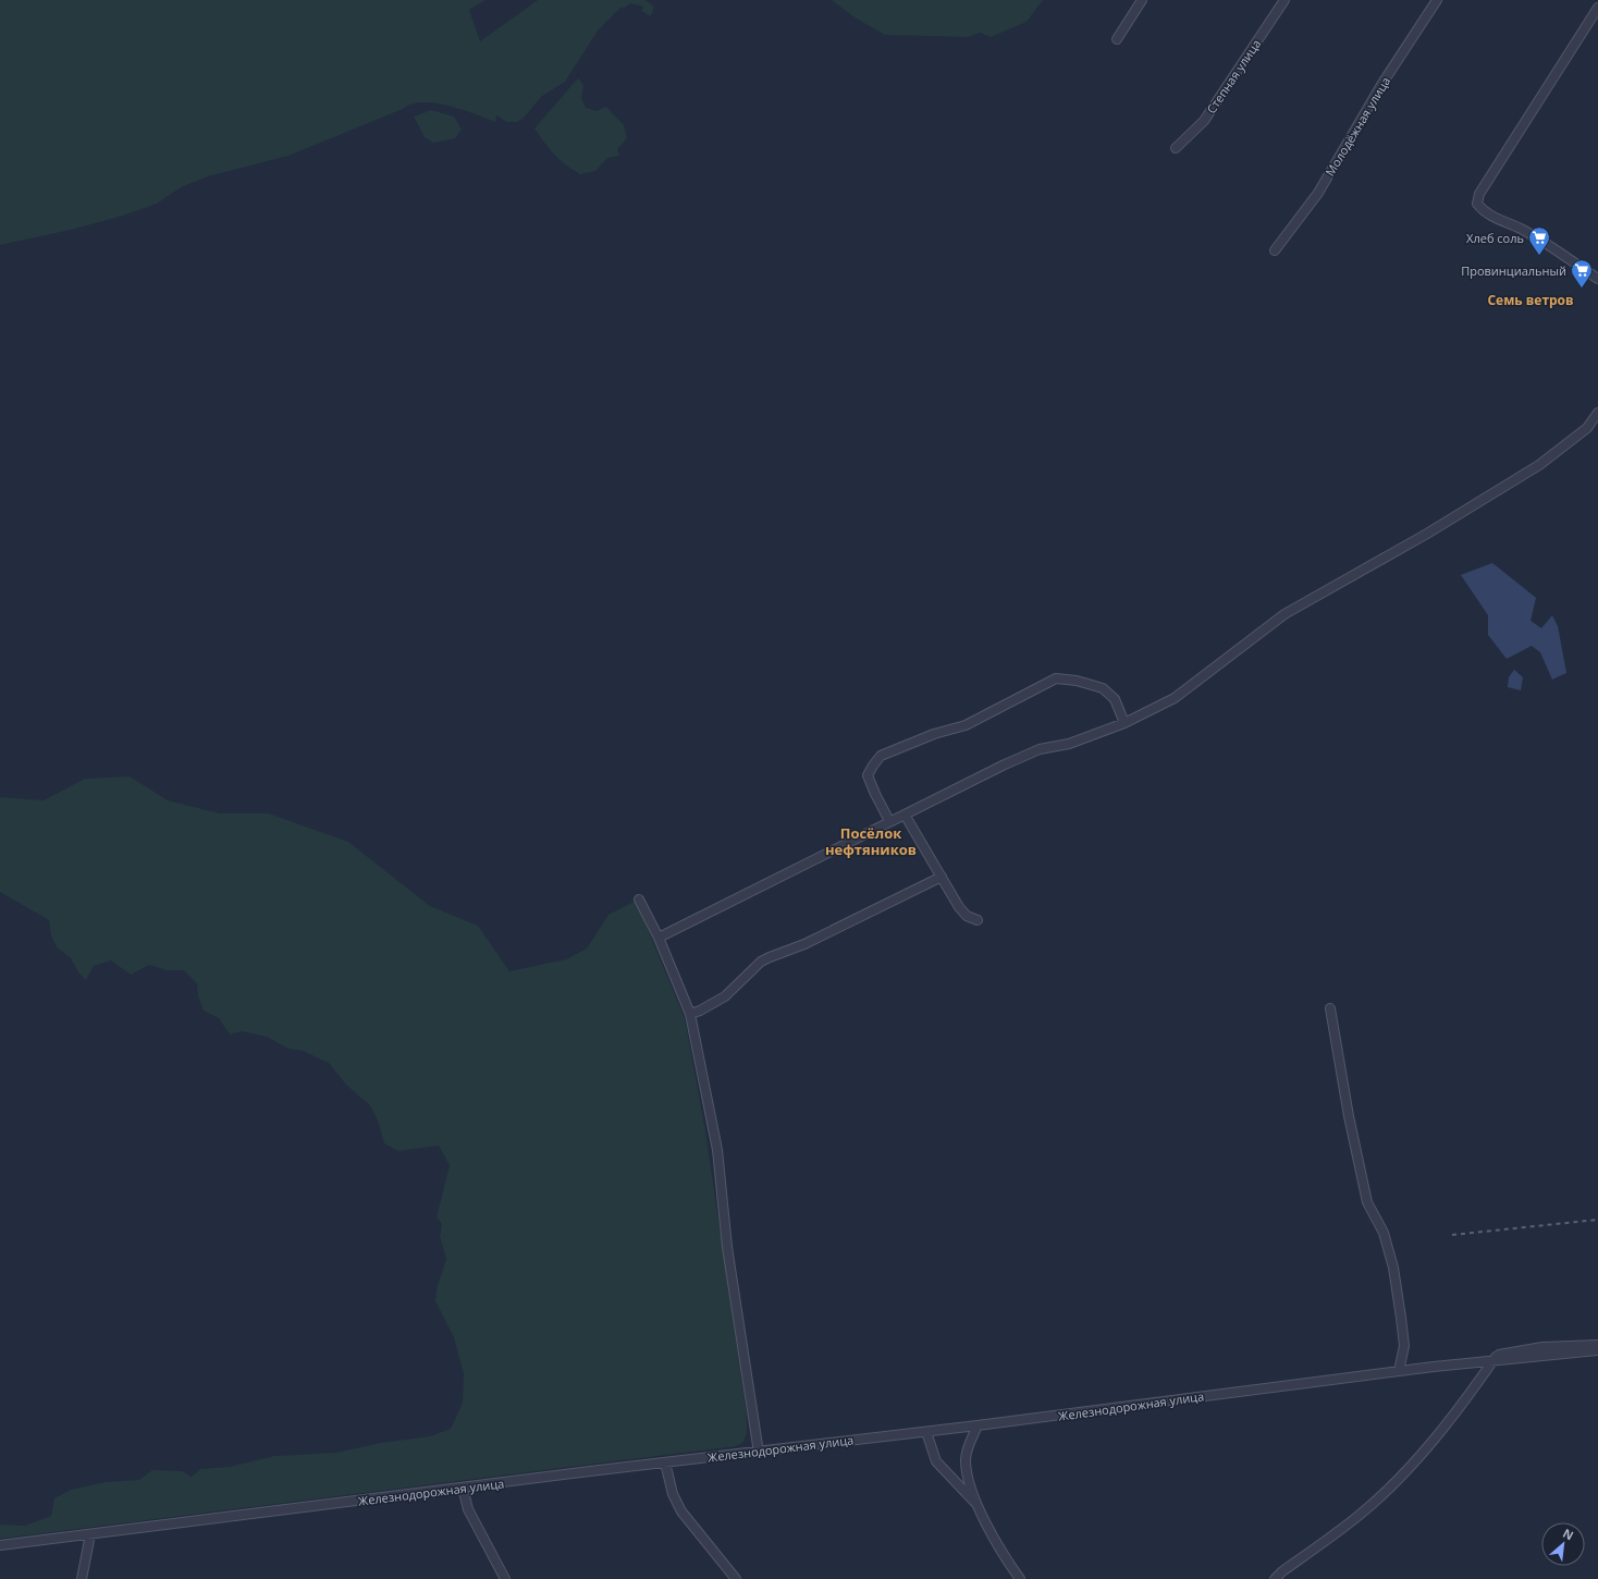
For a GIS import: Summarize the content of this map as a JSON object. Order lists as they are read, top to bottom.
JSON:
{
  "streets": {
    "street": ["Степная улица", "Молодёжная улица", "Железнодорожная улица"]
  },
  "districts": ["Семь ветров", "Посёлок нефтяников"],
  "places": {
    "supermarket": ["Хлеб соль", "Провинциальный"]
  },
  "north": "top right"
}
